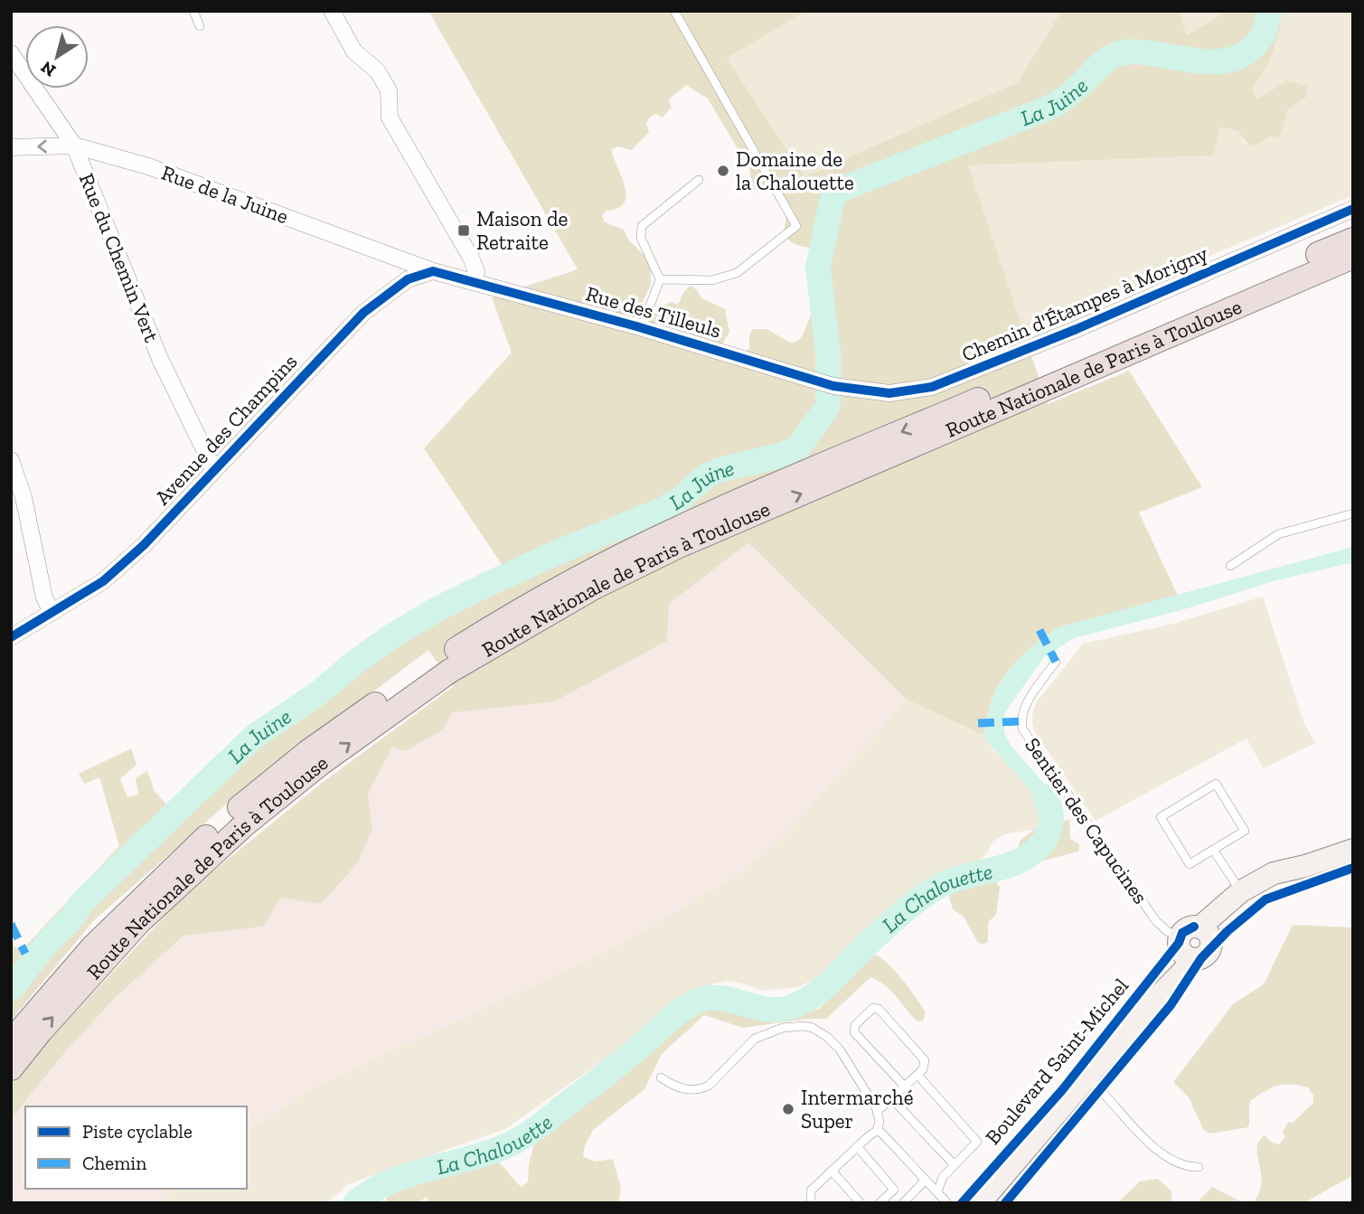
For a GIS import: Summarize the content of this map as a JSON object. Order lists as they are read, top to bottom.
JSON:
{
  "streets": {
    "main road": ["Route Nationale de Paris à Toulouse", "Boulevard Saint-Michel"],
    "street": [
      "Rue de la Juine",
      "Rue du Chemin Vert",
      "Chemin d'Étampes à Morigny",
      "Rue des Tilleuls",
      "Avenue des Champins"
    ],
    "lane": ["Sentier des Capucines"]
  },
  "crossings": [
    ["Rue de la Juine", "Rue du Chemin Vert"],
    ["Rue de la Juine", "Avenue des Champins"],
    ["Rue du Chemin Vert", "Avenue des Champins"],
    ["Chemin d'Étampes à Morigny", "Rue des Tilleuls"],
    ["Sentier des Capucines", "Boulevard Saint-Michel"]
  ],
  "water": ["La Juine", "La Chalouette"],
  "places": {
    "other": ["Domaine de la Chalouette", "Intermarché Super"],
    "transit": ["Maison de Retraite"]
  },
  "legend": ["Piste cyclable", "Chemin"],
  "north": "bottom left"
}
